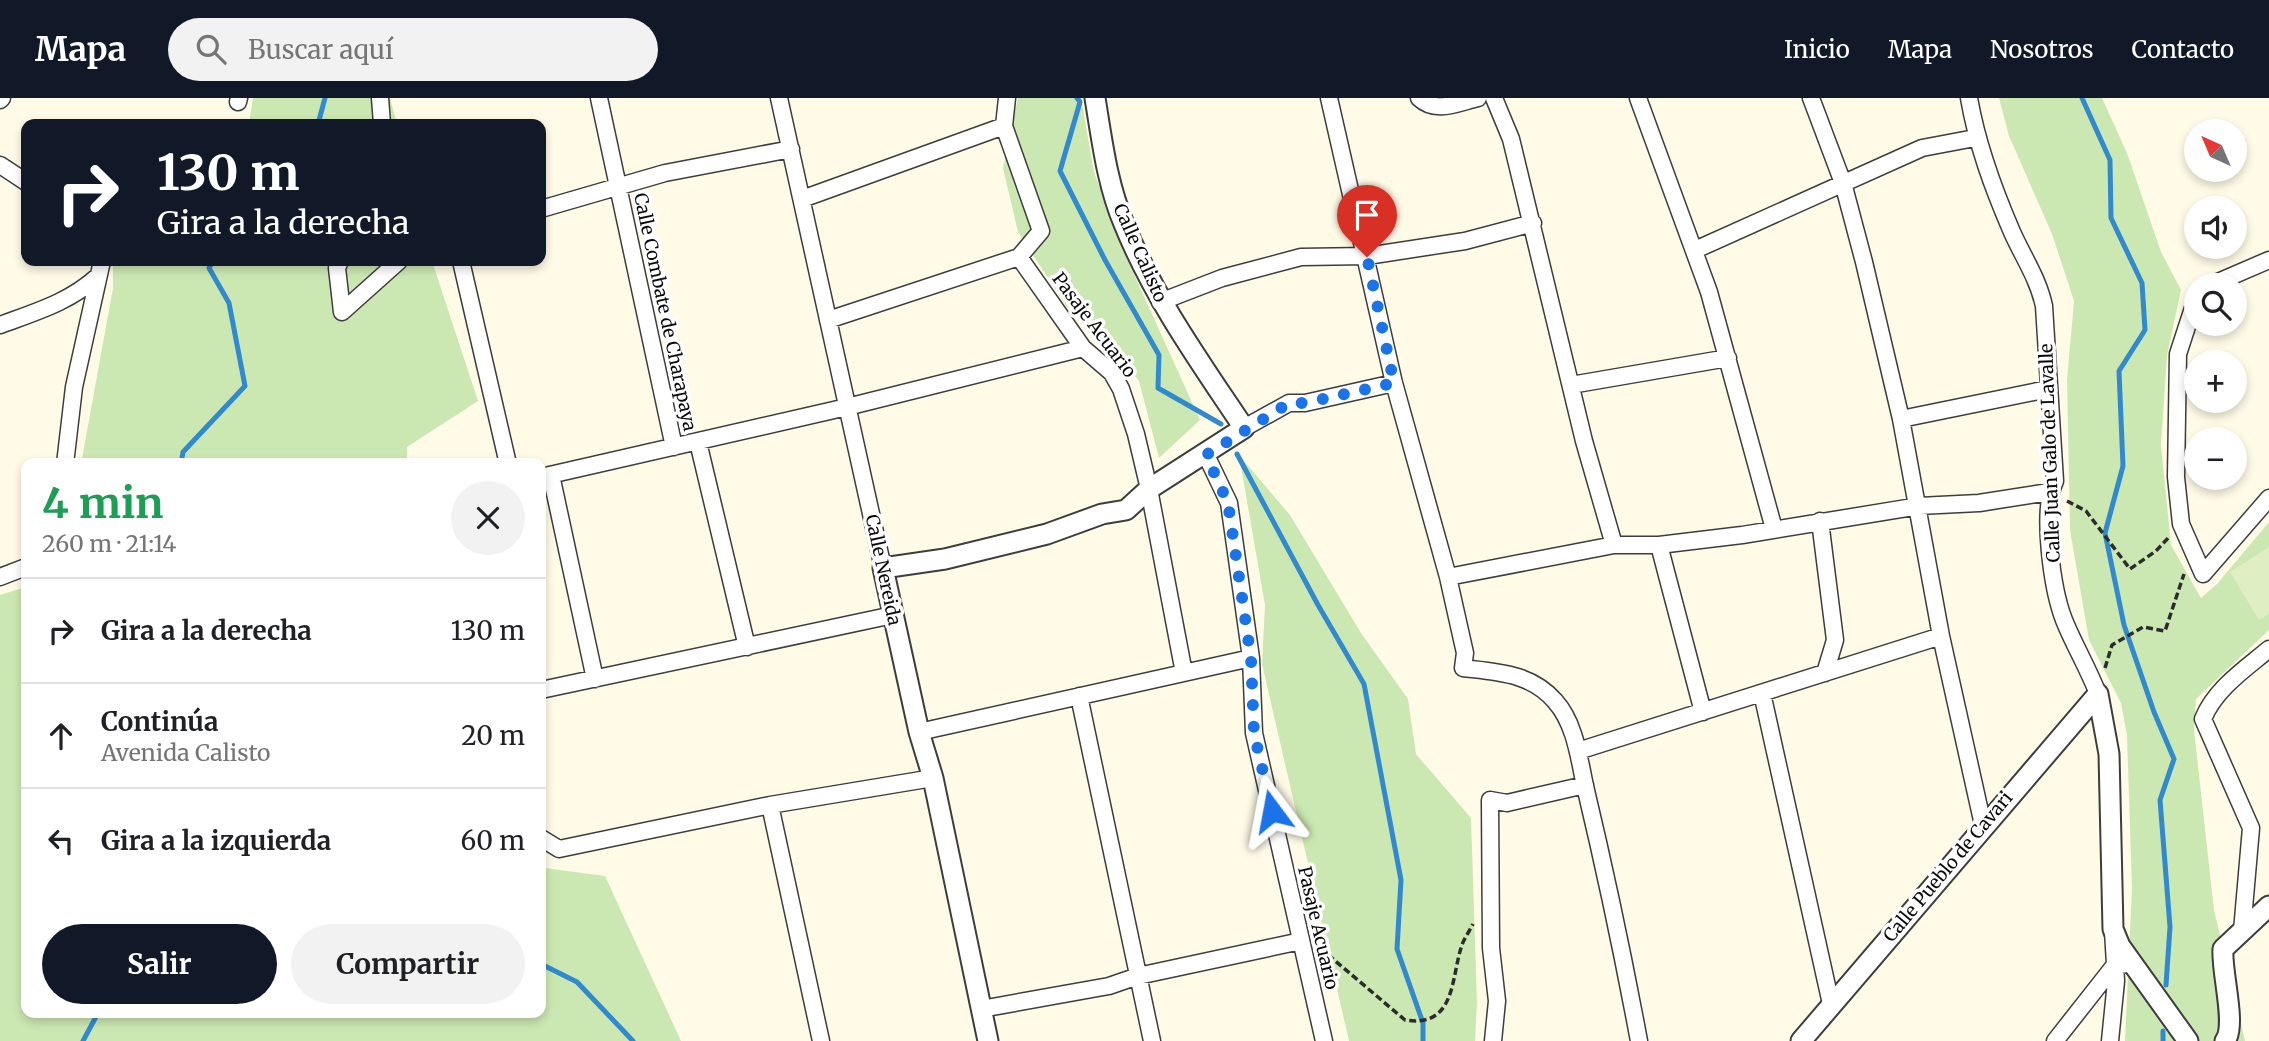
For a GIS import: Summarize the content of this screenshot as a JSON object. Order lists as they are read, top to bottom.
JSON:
{
  "streets": {
    "street": [
      "Calle Calisto",
      "Calle Combate de Charapaya",
      "Pasaje Acuario",
      "Calle Juan Galo de Lavalle",
      "Calle Nereida",
      "Calle Pueblo de Cavari"
    ]
  },
  "crossings": [
    ["Calle Juan Galo de Lavalle", "Calle Pueblo de Cavari"]
  ],
  "north": "top left",
  "page": {
    "header": "Mapa",
    "search": "Buscar aquí",
    "nav": [
      "Inicio",
      "Mapa",
      "Nosotros",
      "Contacto"
    ],
    "map_buttons": ["+", "−"],
    "turn": ["130 m", "Gira a la derecha"],
    "heading": ["4 min", "260 m · 21:14"],
    "list": [
      {
        "name": "Gira a la derecha",
        "value": "130 m"
      },
      {
        "name": "Continúa",
        "note": "Avenida Calisto",
        "value": "20 m"
      },
      {
        "name": "Gira a la izquierda",
        "value": "60 m"
      }
    ],
    "buttons": ["Salir", "Compartir"]
  }
}
